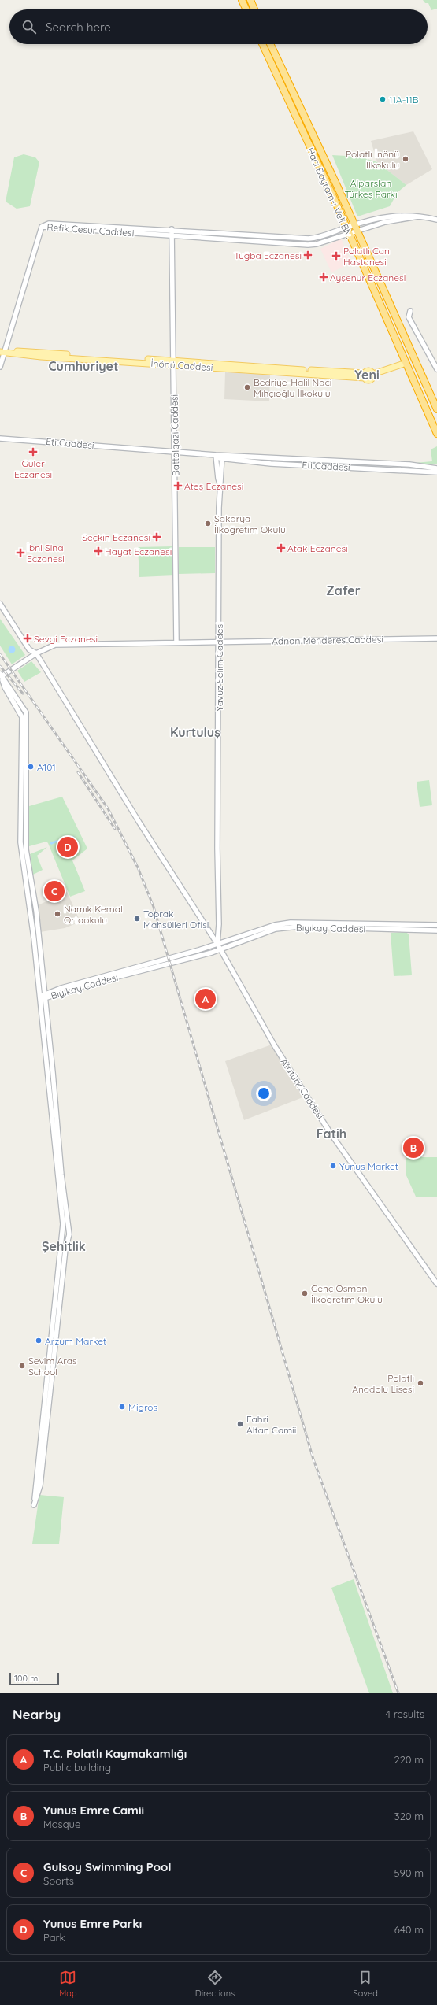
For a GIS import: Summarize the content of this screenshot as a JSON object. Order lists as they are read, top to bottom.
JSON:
{
  "streets": {
    "highway": ["Hacı Bayram-ı Velî Blv."],
    "main road": ["İnönü Caddesi"],
    "street": [
      "Refik Cesur Caddesi",
      "Battalgazi Caddesi",
      "Eti Caddesi",
      "Adnan Menderes Caddesi",
      "Yavuz Selim Caddesi",
      "Bıyıkay Caddesi",
      "Atatürk Caddesi"
    ]
  },
  "crossings": [
    ["Hacı Bayram-ı Velî Blv.", "Refik Cesur Caddesi"],
    ["Hacı Bayram-ı Velî Blv.", "İnönü Caddesi"],
    ["Refik Cesur Caddesi", "Battalgazi Caddesi"],
    ["İnönü Caddesi", "Battalgazi Caddesi"],
    ["Battalgazi Caddesi", "Eti Caddesi"],
    ["Battalgazi Caddesi", "Adnan Menderes Caddesi"],
    ["Eti Caddesi", "Yavuz Selim Caddesi"],
    ["Adnan Menderes Caddesi", "Yavuz Selim Caddesi"],
    ["Adnan Menderes Caddesi", "Atatürk Caddesi"],
    ["Yavuz Selim Caddesi", "Bıyıkay Caddesi"],
    ["Yavuz Selim Caddesi", "Atatürk Caddesi"],
    ["Bıyıkay Caddesi", "Atatürk Caddesi"]
  ],
  "districts": [
    "Cumhuriyet",
    "Yeni",
    "Zafer",
    "Kurtuluş",
    "Fatih",
    "Şehitlik"
  ],
  "parks": ["Alparslan Türkeş Parkı"],
  "places": {
    "other": [
      "11A-11B",
      "Polatlı İnönü İlkokulu",
      "Bedriye-Halil Naci Mıhçıoğlu İlkokulu",
      "Sakarya İlköğretim Okulu",
      "A101",
      "Namık Kemal Ortaokulu",
      "Toprak Mahsülleri Ofisi",
      "Yunus Market",
      "Genç Osman İlköğretim Okulu",
      "Arzum Market",
      "Sevim Aras School",
      "Polatlı Anadolu Lisesi",
      "Migros",
      "Fahri Altan Camii"
    ],
    "health": [
      "Tuğba Eczanesi",
      "Polatlı Can Hastanesi",
      "Ayşenur Eczanesi",
      "Güler Eczanesi",
      "Ateş Eczanesi",
      "Seçkin Eczanesi",
      "Atak Eczanesi",
      "Hayat Eczanesi",
      "İbni Sina Eczanesi",
      "Sevgi Eczanesi"
    ]
  },
  "scale_bar": "100 m",
  "page": {
    "search": "Search here",
    "pins": [
      "D",
      "C",
      "A",
      "B"
    ],
    "scale": "100 m",
    "heading": ["Nearby", "4 results"],
    "list": [
      {
        "mark": "A",
        "name": "T.C. Polatlı Kaymakamlığı",
        "note": "Public building",
        "value": "220 m"
      },
      {
        "mark": "B",
        "name": "Yunus Emre Camii",
        "note": "Mosque",
        "value": "320 m"
      },
      {
        "mark": "C",
        "name": "Gulsoy Swimming Pool",
        "note": "Sports",
        "value": "590 m"
      },
      {
        "mark": "D",
        "name": "Yunus Emre Parkı",
        "note": "Park",
        "value": "640 m"
      }
    ],
    "nav": ["Map", "Directions", "Saved"]
  }
}
